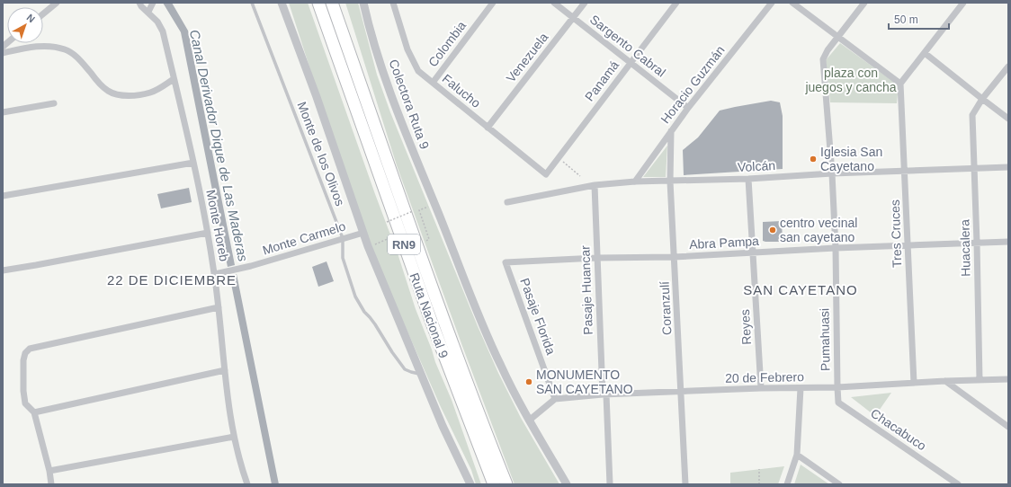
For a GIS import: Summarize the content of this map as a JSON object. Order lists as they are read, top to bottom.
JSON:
{
  "streets": {
    "highway": ["RN9", "Ruta Nacional 9"],
    "street": [
      "Colombia",
      "Sargento Cabral",
      "Venezuela",
      "Panamá",
      "Horacio Guzmán",
      "Falucho",
      "Colectora Ruta 9",
      "Volcán",
      "Monte Horeb",
      "Tres Cruces",
      "Monte Carmelo",
      "Abra Pampa",
      "Huacalera",
      "Pasaje Huancar",
      "Coranzulí",
      "Pasaje Florida",
      "Reyes",
      "Pumahuasi",
      "20 de Febrero",
      "Chacabuco"
    ],
    "lane": ["Monte de los Olivos"]
  },
  "crossings": [
    ["Colombia", "Falucho"],
    ["Sargento Cabral", "Venezuela"],
    ["Sargento Cabral", "Panamá"],
    ["Sargento Cabral", "Horacio Guzmán"],
    ["Venezuela", "Falucho"],
    ["Panamá", "Falucho"],
    ["Horacio Guzmán", "Volcán"],
    ["Horacio Guzmán", "Coranzulí"],
    ["Monte de los Olivos", "Monte Carmelo"],
    ["Volcán", "Tres Cruces"],
    ["Volcán", "Huacalera"],
    ["Volcán", "Pasaje Huancar"],
    ["Volcán", "Coranzulí"],
    ["Volcán", "Reyes"],
    ["Volcán", "Pumahuasi"],
    ["Monte Horeb", "Monte Carmelo"],
    ["Tres Cruces", "Abra Pampa"],
    ["Tres Cruces", "20 de Febrero"],
    ["Abra Pampa", "Huacalera"],
    ["Abra Pampa", "Pasaje Huancar"],
    ["Abra Pampa", "Coranzulí"],
    ["Abra Pampa", "Pasaje Florida"],
    ["Abra Pampa", "Reyes"],
    ["Abra Pampa", "Pumahuasi"],
    ["Huacalera", "20 de Febrero"],
    ["Pasaje Huancar", "20 de Febrero"],
    ["Coranzulí", "20 de Febrero"],
    ["Pasaje Florida", "20 de Febrero"],
    ["Reyes", "20 de Febrero"],
    ["Pumahuasi", "20 de Febrero"],
    ["Pumahuasi", "Chacabuco"],
    ["20 de Febrero", "Chacabuco"]
  ],
  "districts": ["22 DE DICIEMBRE", "SAN CAYETANO"],
  "water": ["Canal Derivador Dique de Las Maderas"],
  "parks": ["plaza con juegos y cancha"],
  "places": ["Iglesia San Cayetano", "centro vecinal san cayetano", "MONUMENTO SAN CAYETANO"],
  "scale_bar": "50 m",
  "north": "top right"
}
